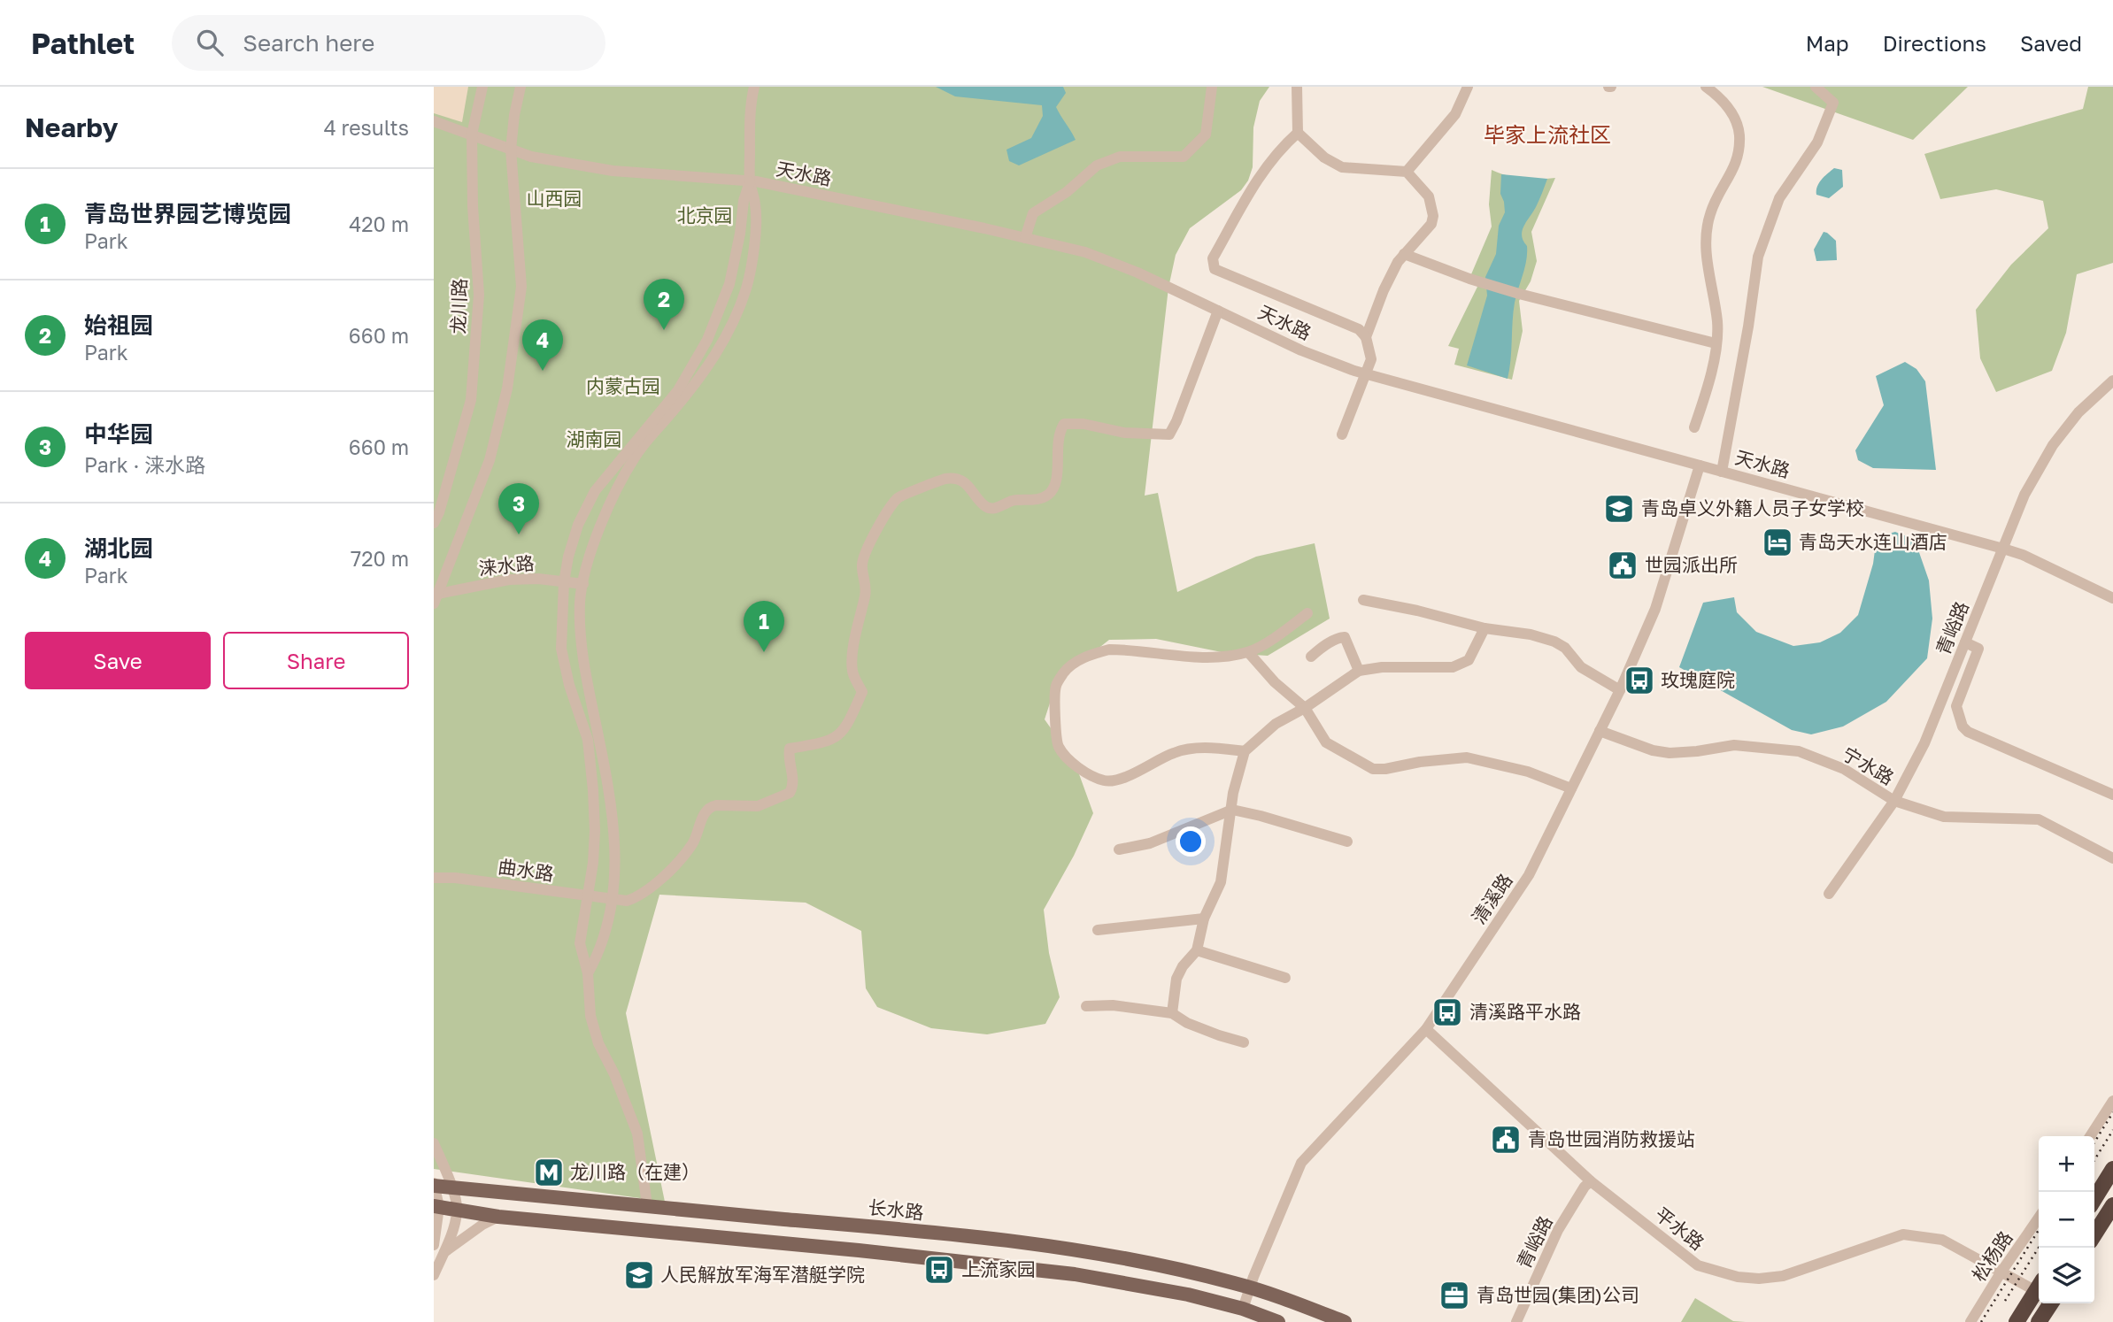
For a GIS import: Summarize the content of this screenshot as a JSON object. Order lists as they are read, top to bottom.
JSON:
{
  "streets": {
    "main road": ["长水路"],
    "street": [
      "天水路",
      "龙川路",
      "涞水路",
      "青峪路",
      "宁水路",
      "曲水路",
      "清溪路",
      "平水路",
      "松杨路"
    ]
  },
  "crossings": [
    ["天水路", "龙川路"],
    ["天水路", "青峪路"],
    ["天水路", "曲水路"],
    ["天水路", "清溪路"],
    ["青峪路", "宁水路"],
    ["青峪路", "平水路"],
    ["宁水路", "清溪路"],
    ["清溪路", "长水路"],
    ["清溪路", "平水路"],
    ["平水路", "松杨路"]
  ],
  "districts": ["毕家上流社区"],
  "parks": [
    "山西园",
    "北京园",
    "内蒙古园",
    "湖南园"
  ],
  "places": {
    "school or university": ["青岛卓义外籍人员子女学校", "人民解放军海军潜艇学院"],
    "hotel": ["青岛天水连山酒店"],
    "public building": ["世园派出所", "青岛世园消防救援站"],
    "bus stop": ["玫瑰庭院", "清溪路平水路", "上流家园"],
    "metro station": ["龙川路（在建）"],
    "office": ["青岛世园(集团)公司"]
  },
  "page": {
    "header": "Pathlet",
    "search": "Search here",
    "nav": ["Map", "Directions", "Saved"],
    "heading": ["Nearby", "4 results"],
    "list": [
      {
        "mark": "1",
        "name": "青岛世界园艺博览园",
        "note": "Park",
        "value": "420 m"
      },
      {
        "mark": "2",
        "name": "始祖园",
        "note": "Park",
        "value": "660 m"
      },
      {
        "mark": "3",
        "name": "中华园",
        "note": "Park · 涞水路",
        "value": "660 m"
      },
      {
        "mark": "4",
        "name": "湖北园",
        "note": "Park",
        "value": "720 m"
      }
    ],
    "pins": [
      "2",
      "4",
      "3",
      "1"
    ],
    "buttons": ["Save", "Share"],
    "map_buttons": ["+", "−"]
  }
}
